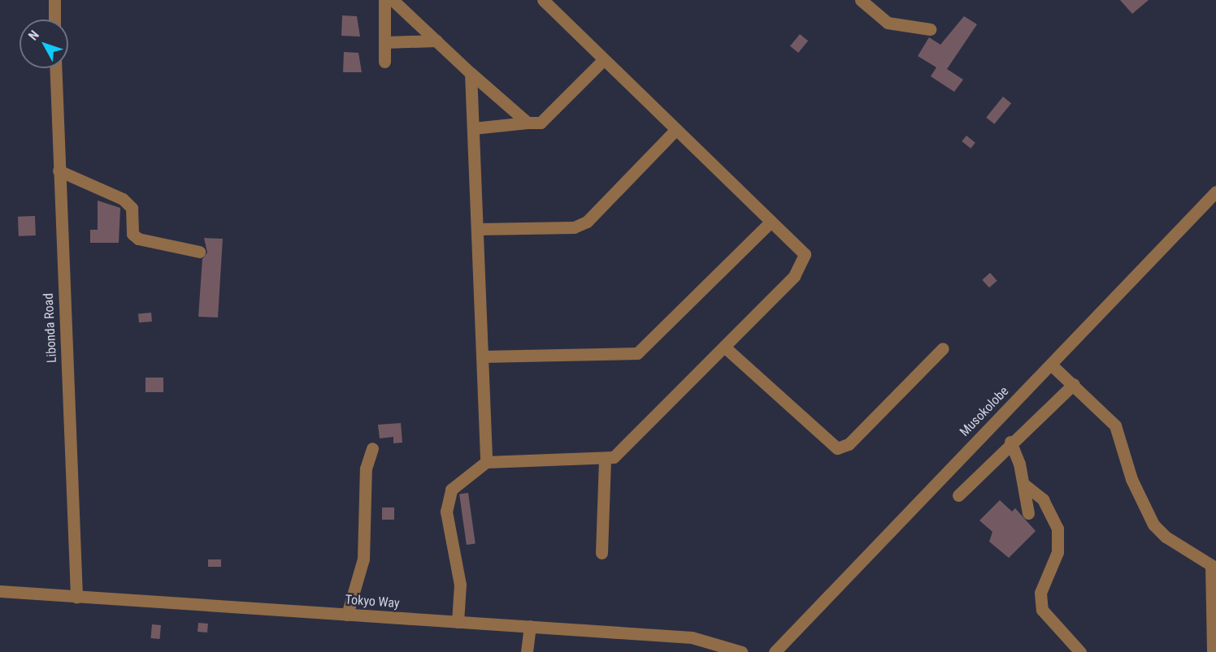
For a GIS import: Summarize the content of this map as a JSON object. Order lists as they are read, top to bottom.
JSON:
{
  "streets": {
    "street": ["Libonda Road", "Musokolobe", "Tokyo Way"]
  },
  "crossings": [
    ["Libonda Road", "Tokyo Way"]
  ],
  "north": "top left"
}
